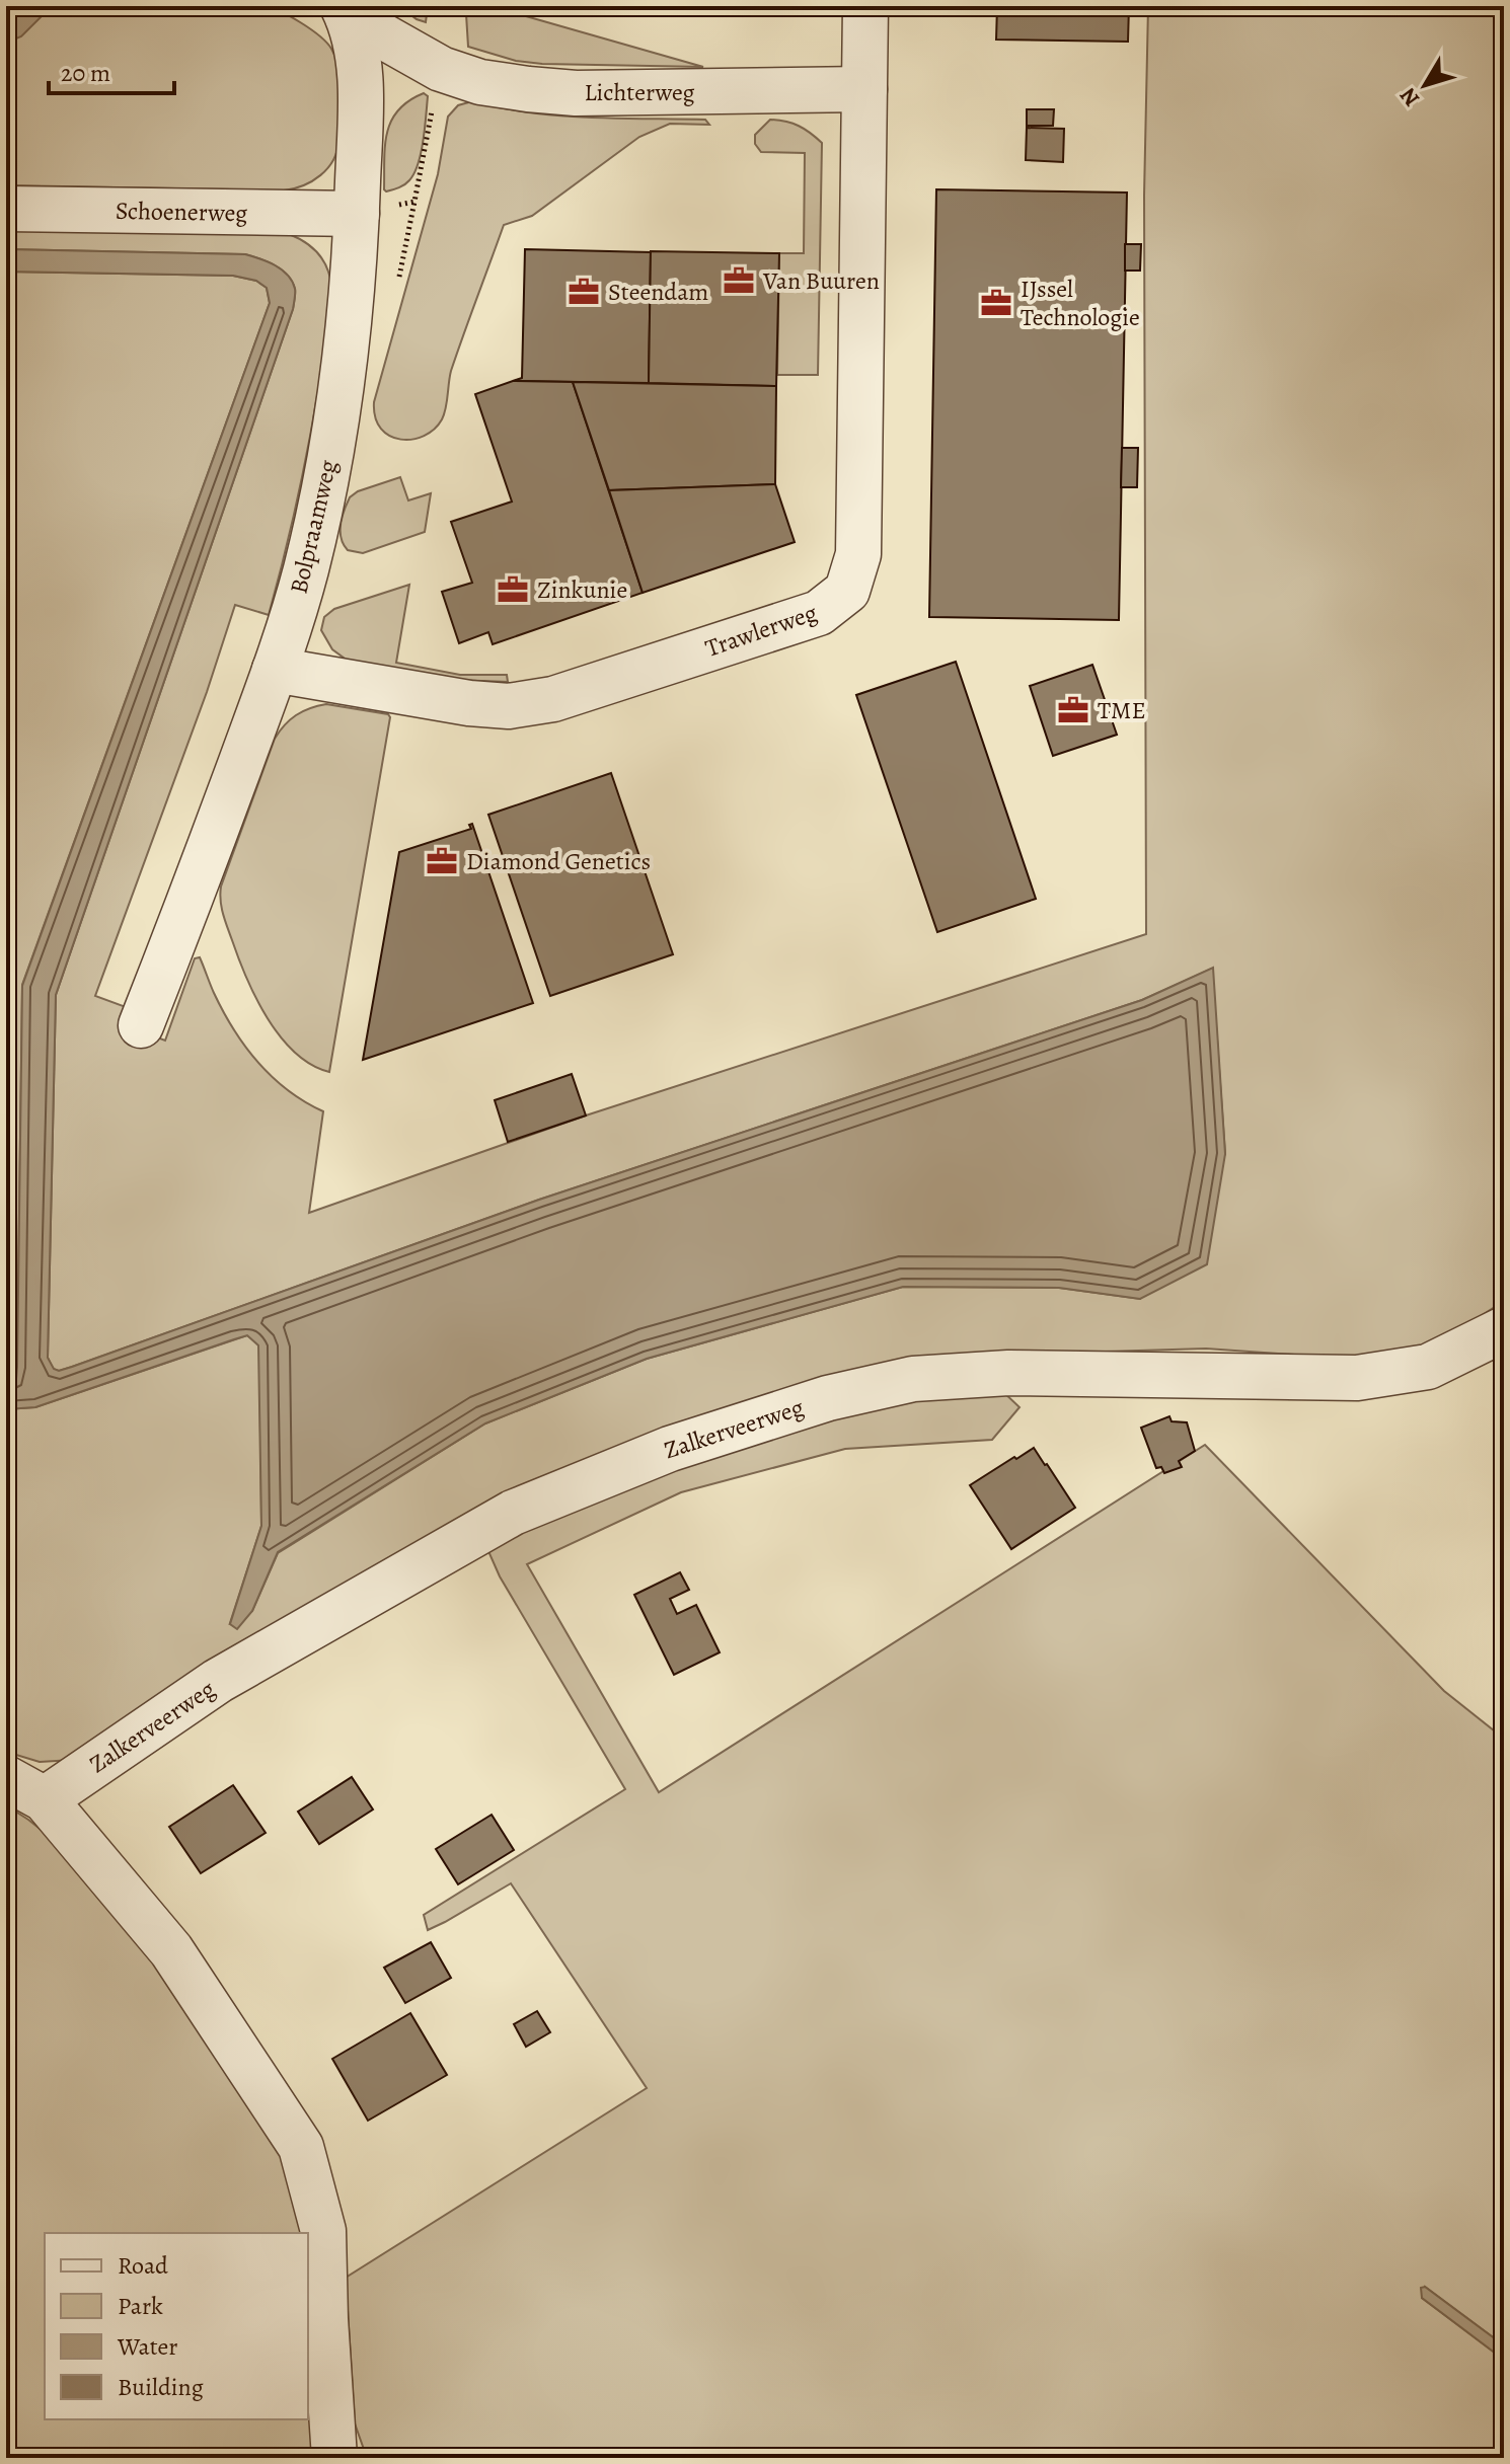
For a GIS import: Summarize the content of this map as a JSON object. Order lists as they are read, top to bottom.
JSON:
{
  "streets": {
    "street": [
      "Lichterweg",
      "Schoenerweg",
      "Bolpraamweg",
      "Trawlerweg",
      "Zalkerveerweg"
    ]
  },
  "crossings": [
    ["Lichterweg", "Bolpraamweg"],
    ["Lichterweg", "Trawlerweg"],
    ["Schoenerweg", "Bolpraamweg"],
    ["Bolpraamweg", "Trawlerweg"]
  ],
  "places": {
    "office": [
      "Van Buuren",
      "Steendam",
      "IJssel Technologie",
      "Zinkunie",
      "TME",
      "Diamond Genetics"
    ]
  },
  "legend": [
    "Road",
    "Park",
    "Water",
    "Building"
  ],
  "scale_bar": "20 m",
  "north": "bottom left"
}
